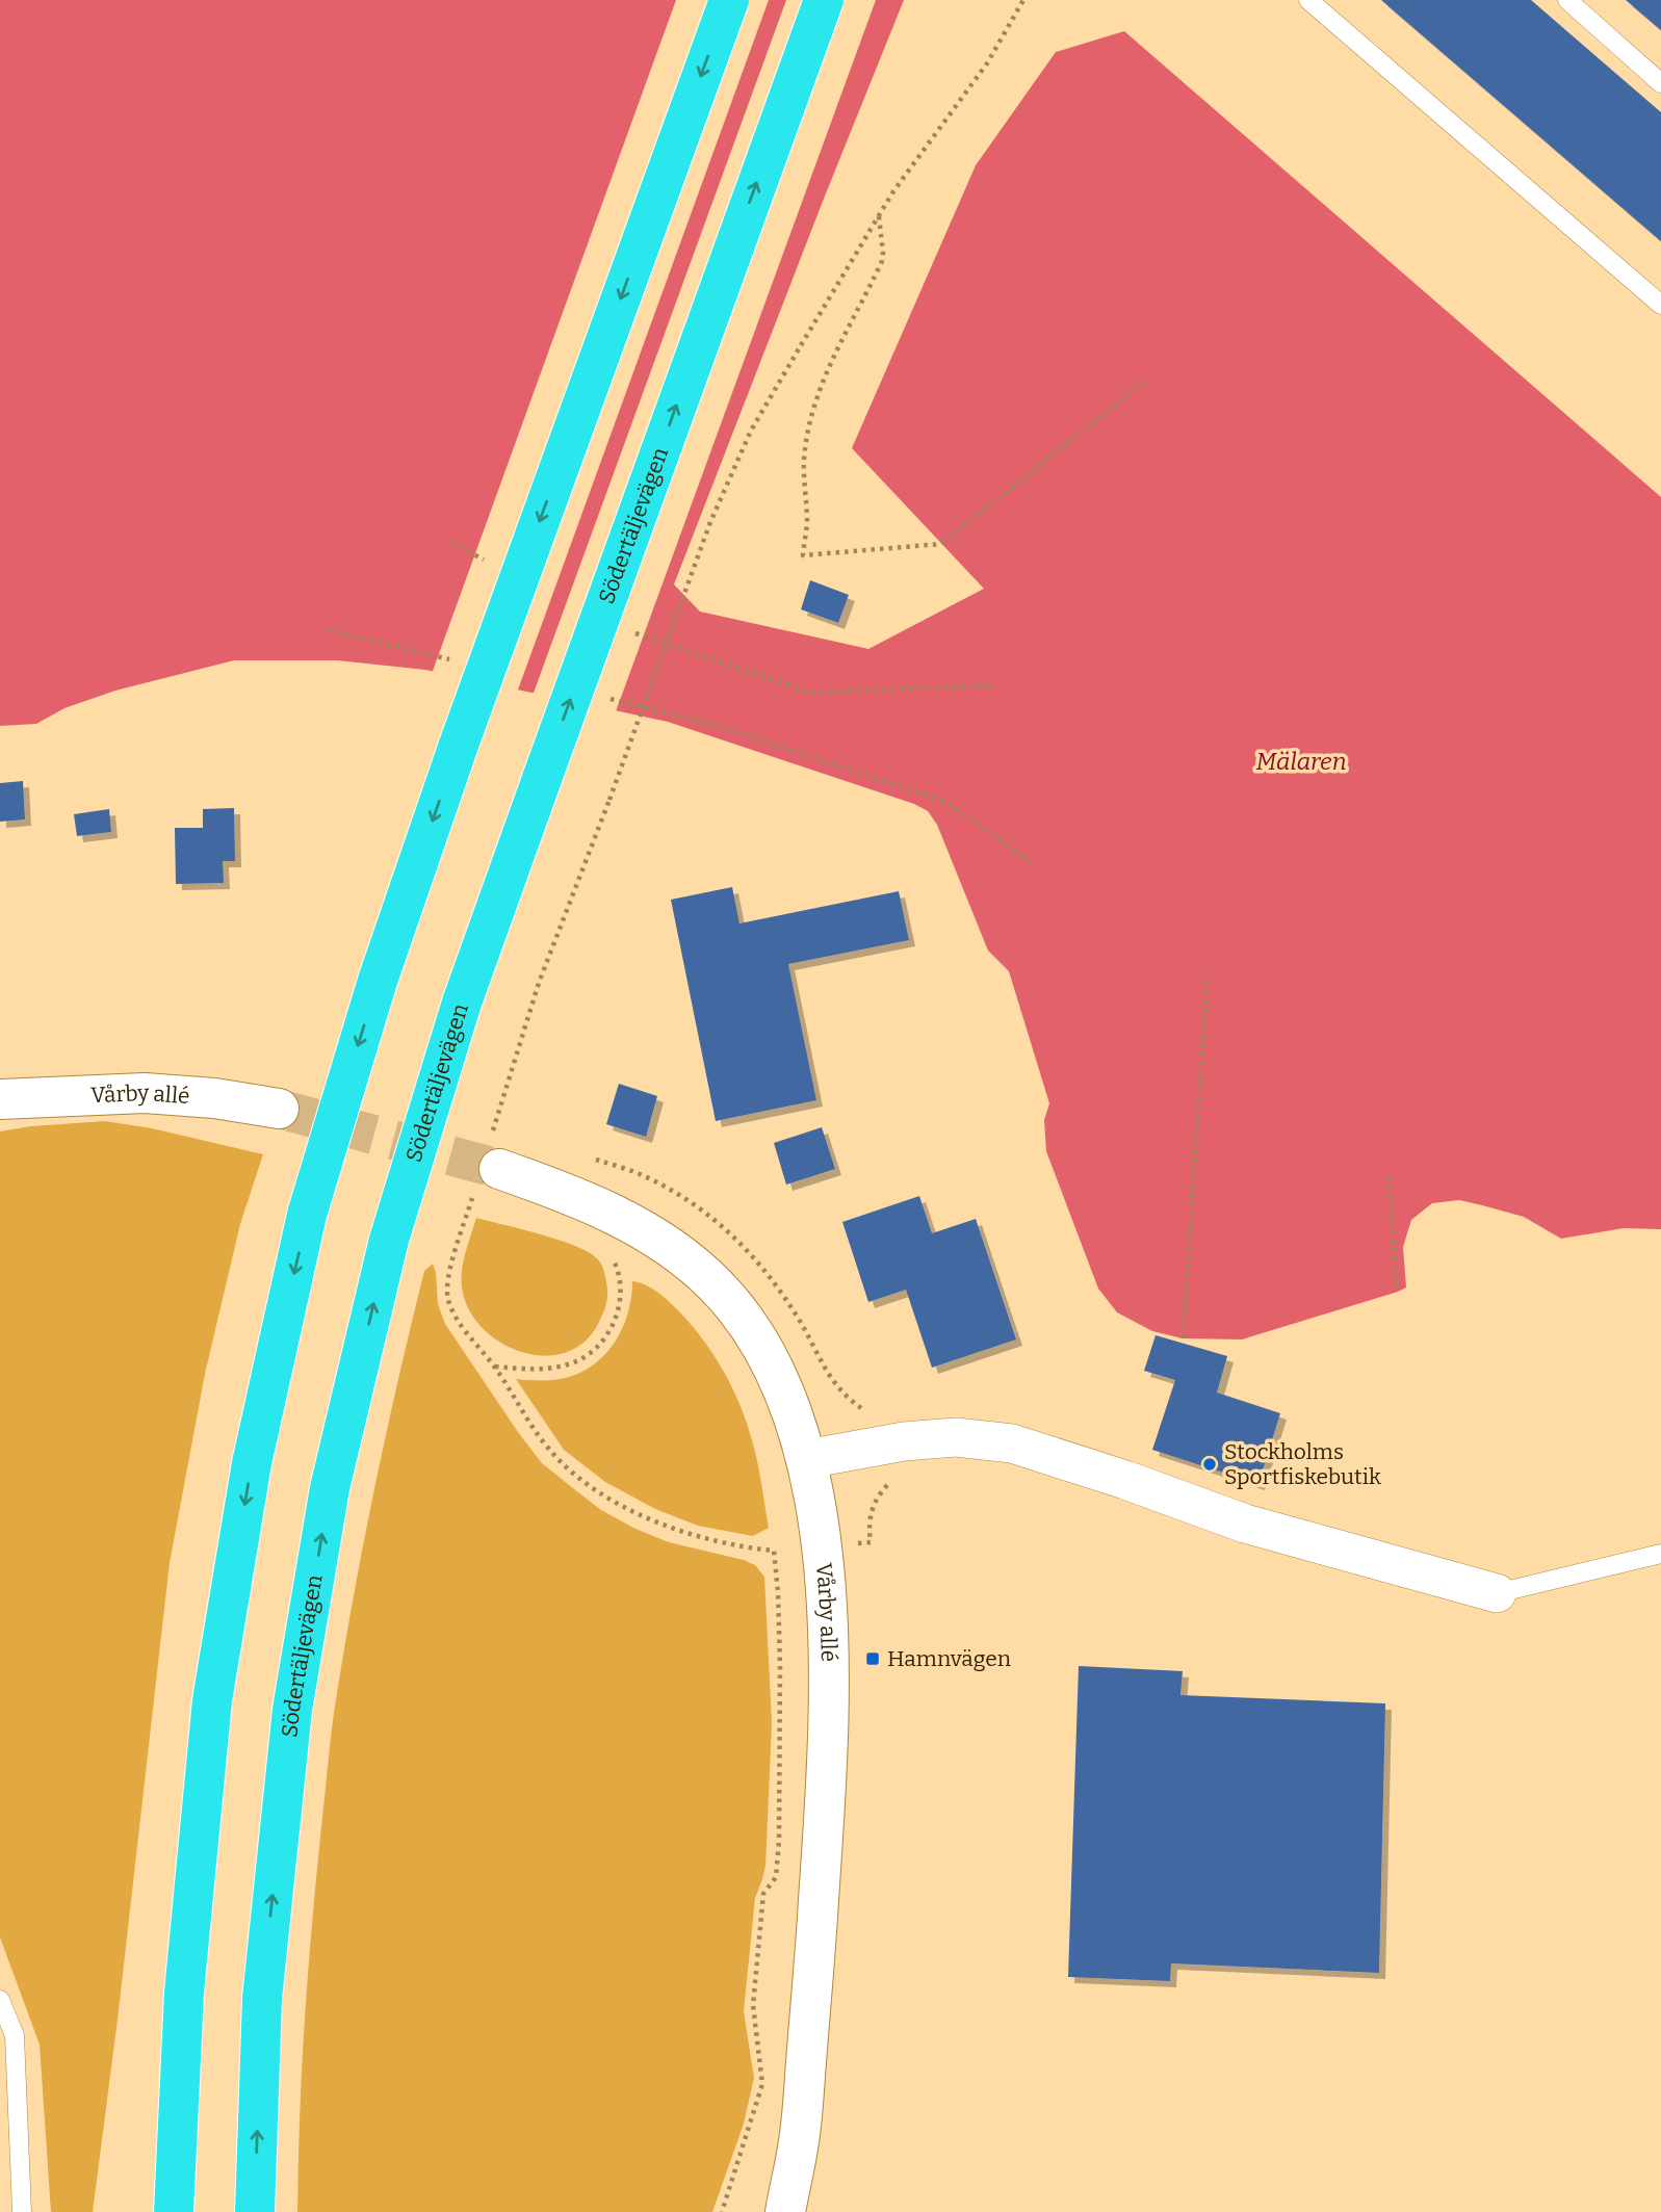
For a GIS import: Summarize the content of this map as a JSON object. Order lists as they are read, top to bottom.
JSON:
{
  "streets": {
    "highway": ["Södertäljevägen"],
    "street": ["Vårby allé"]
  },
  "water": ["Mälaren"],
  "places": {
    "other": ["Stockholms Sportfiskebutik"],
    "transit": ["Hamnvägen"]
  }
}
